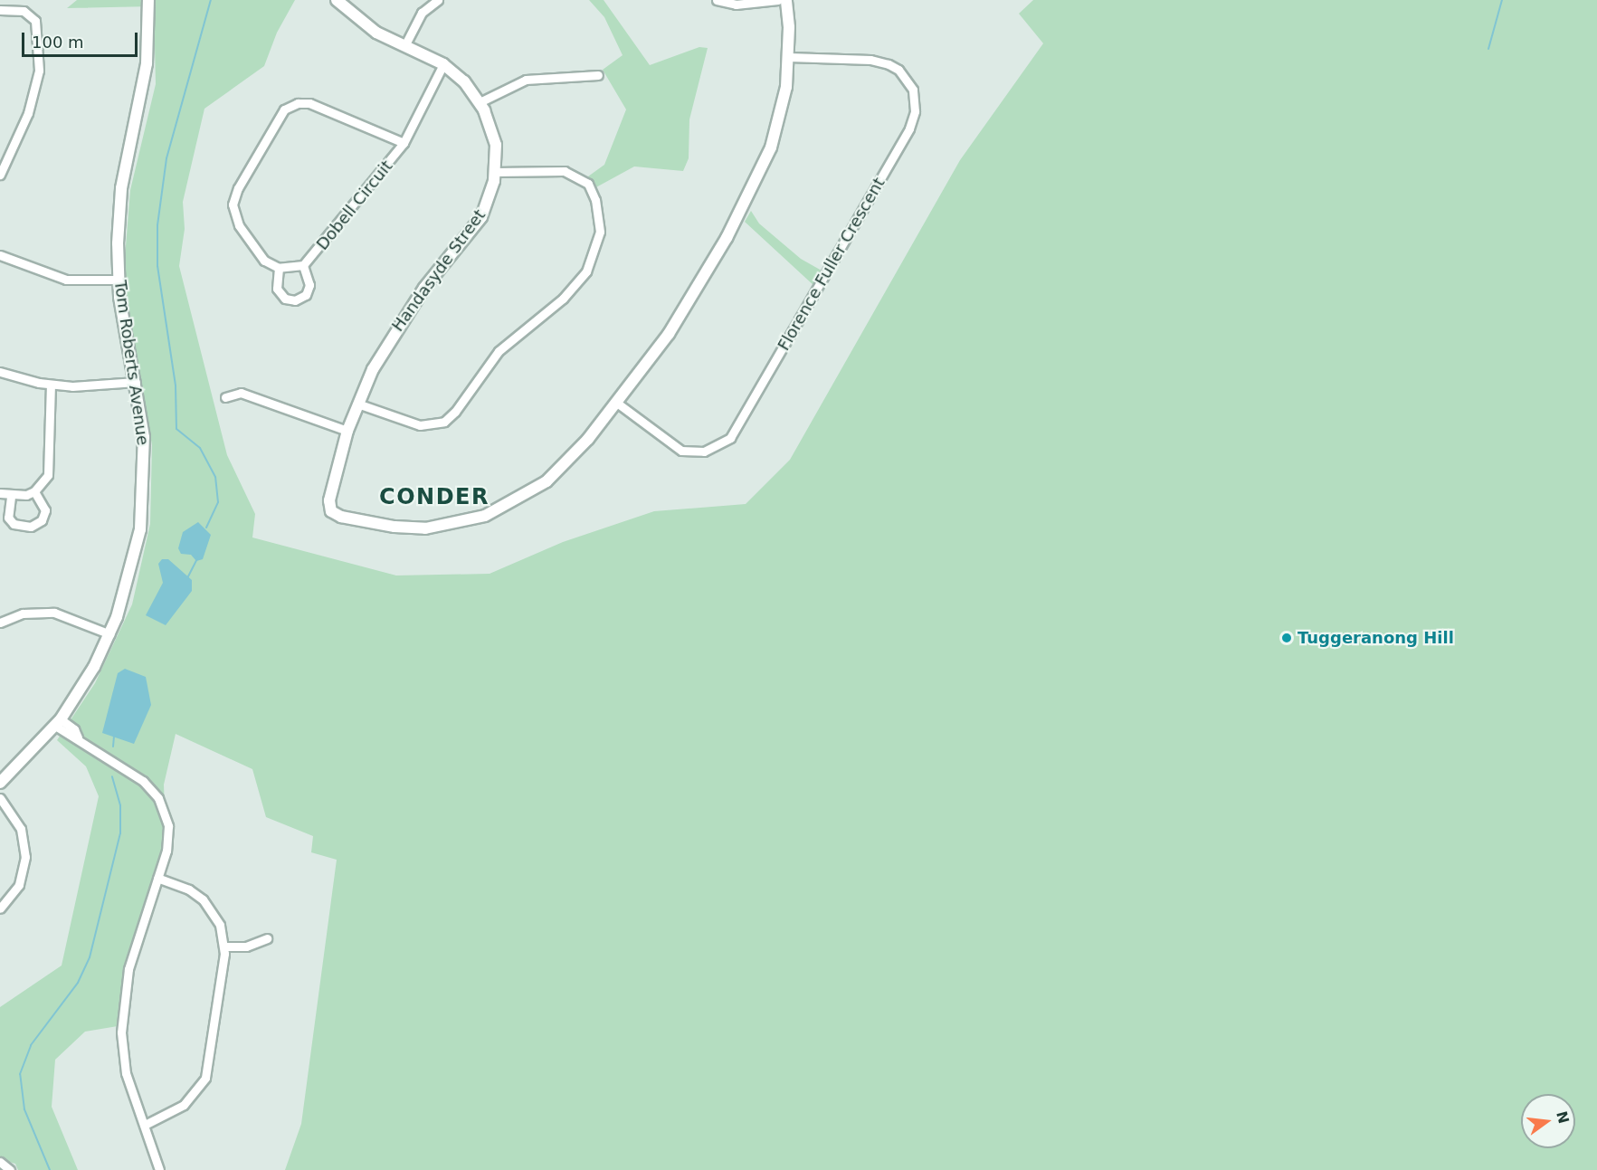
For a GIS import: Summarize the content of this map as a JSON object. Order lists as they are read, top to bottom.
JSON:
{
  "streets": {
    "street": [
      "Dobell Circuit",
      "Florence Fuller Crescent",
      "Handasyde Street",
      "Tom Roberts Avenue"
    ]
  },
  "crossings": [
    ["Dobell Circuit", "Handasyde Street"],
    ["Florence Fuller Crescent", "Handasyde Street"]
  ],
  "districts": ["CONDER"],
  "places": ["Tuggeranong Hill"],
  "scale_bar": "100 m",
  "north": "right"
}
